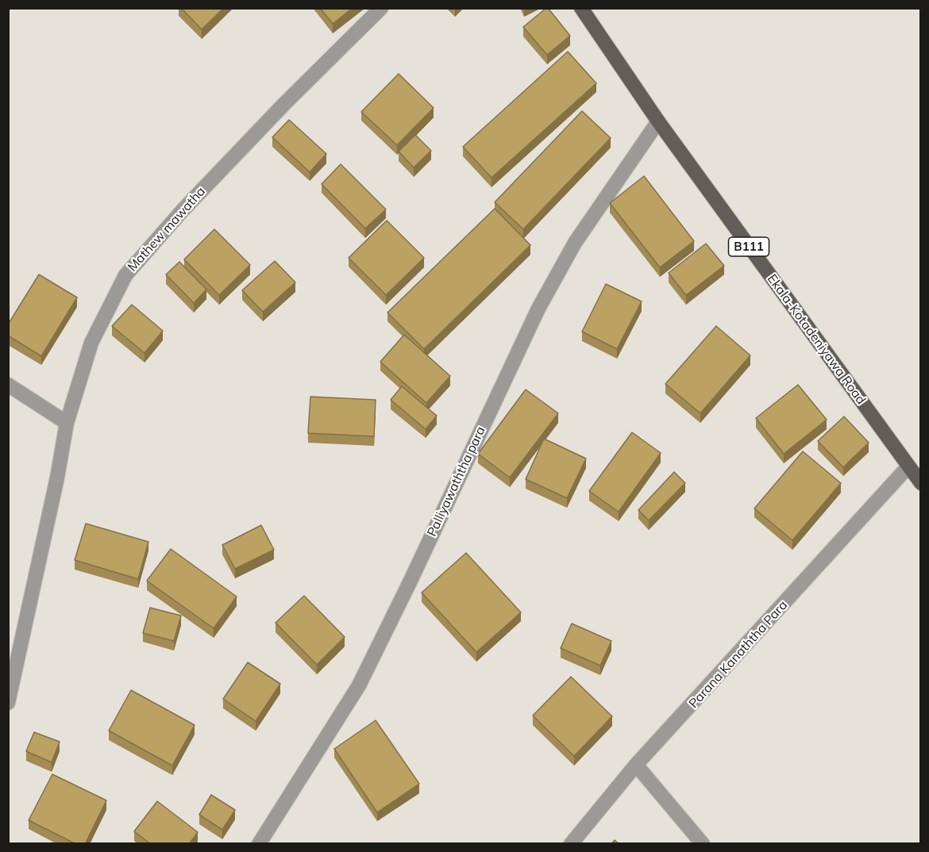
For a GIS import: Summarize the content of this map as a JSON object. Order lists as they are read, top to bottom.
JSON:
{
  "streets": {
    "main road": ["B111", "Ekala-Kotadeniyawa Road"],
    "street": ["Mathew mawatha", "Palliyawaththa para", "Parana Kanaththa Para"]
  },
  "crossings": [
    ["Ekala-Kotadeniyawa Road", "Palliyawaththa para"],
    ["Ekala-Kotadeniyawa Road", "Parana Kanaththa Para"]
  ]
}
